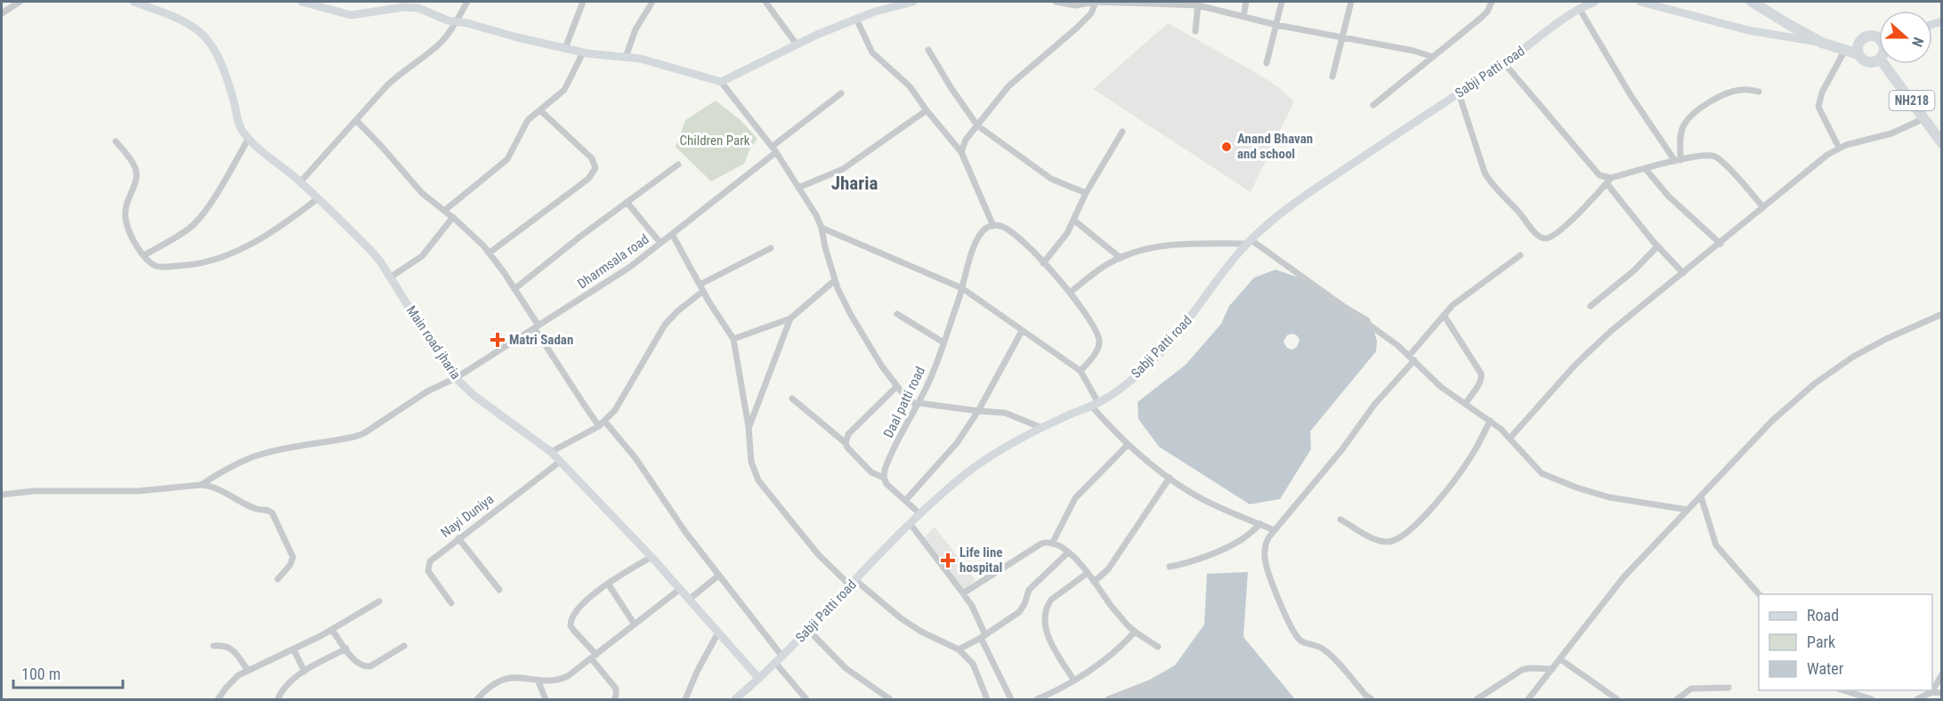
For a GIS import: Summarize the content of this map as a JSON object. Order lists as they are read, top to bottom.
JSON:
{
  "streets": {
    "highway": ["NH218"],
    "main road": ["Sabji Patti road", "Main road jharia"],
    "street": ["Dharmsala road", "Daal patti road", "Nayi Duniya"]
  },
  "crossings": [
    ["Sabji Patti road", "Main road jharia"],
    ["Dharmsala road", "Main road jharia"],
    ["Main road jharia", "Nayi Duniya"]
  ],
  "districts": ["Jharia"],
  "parks": ["Children Park"],
  "places": {
    "other": ["Anand Bhavan and school"],
    "health": ["Matri Sadan", "Life line hospital"]
  },
  "legend": ["Road", "Park", "Water"],
  "scale_bar": "100 m",
  "north": "right"
}
